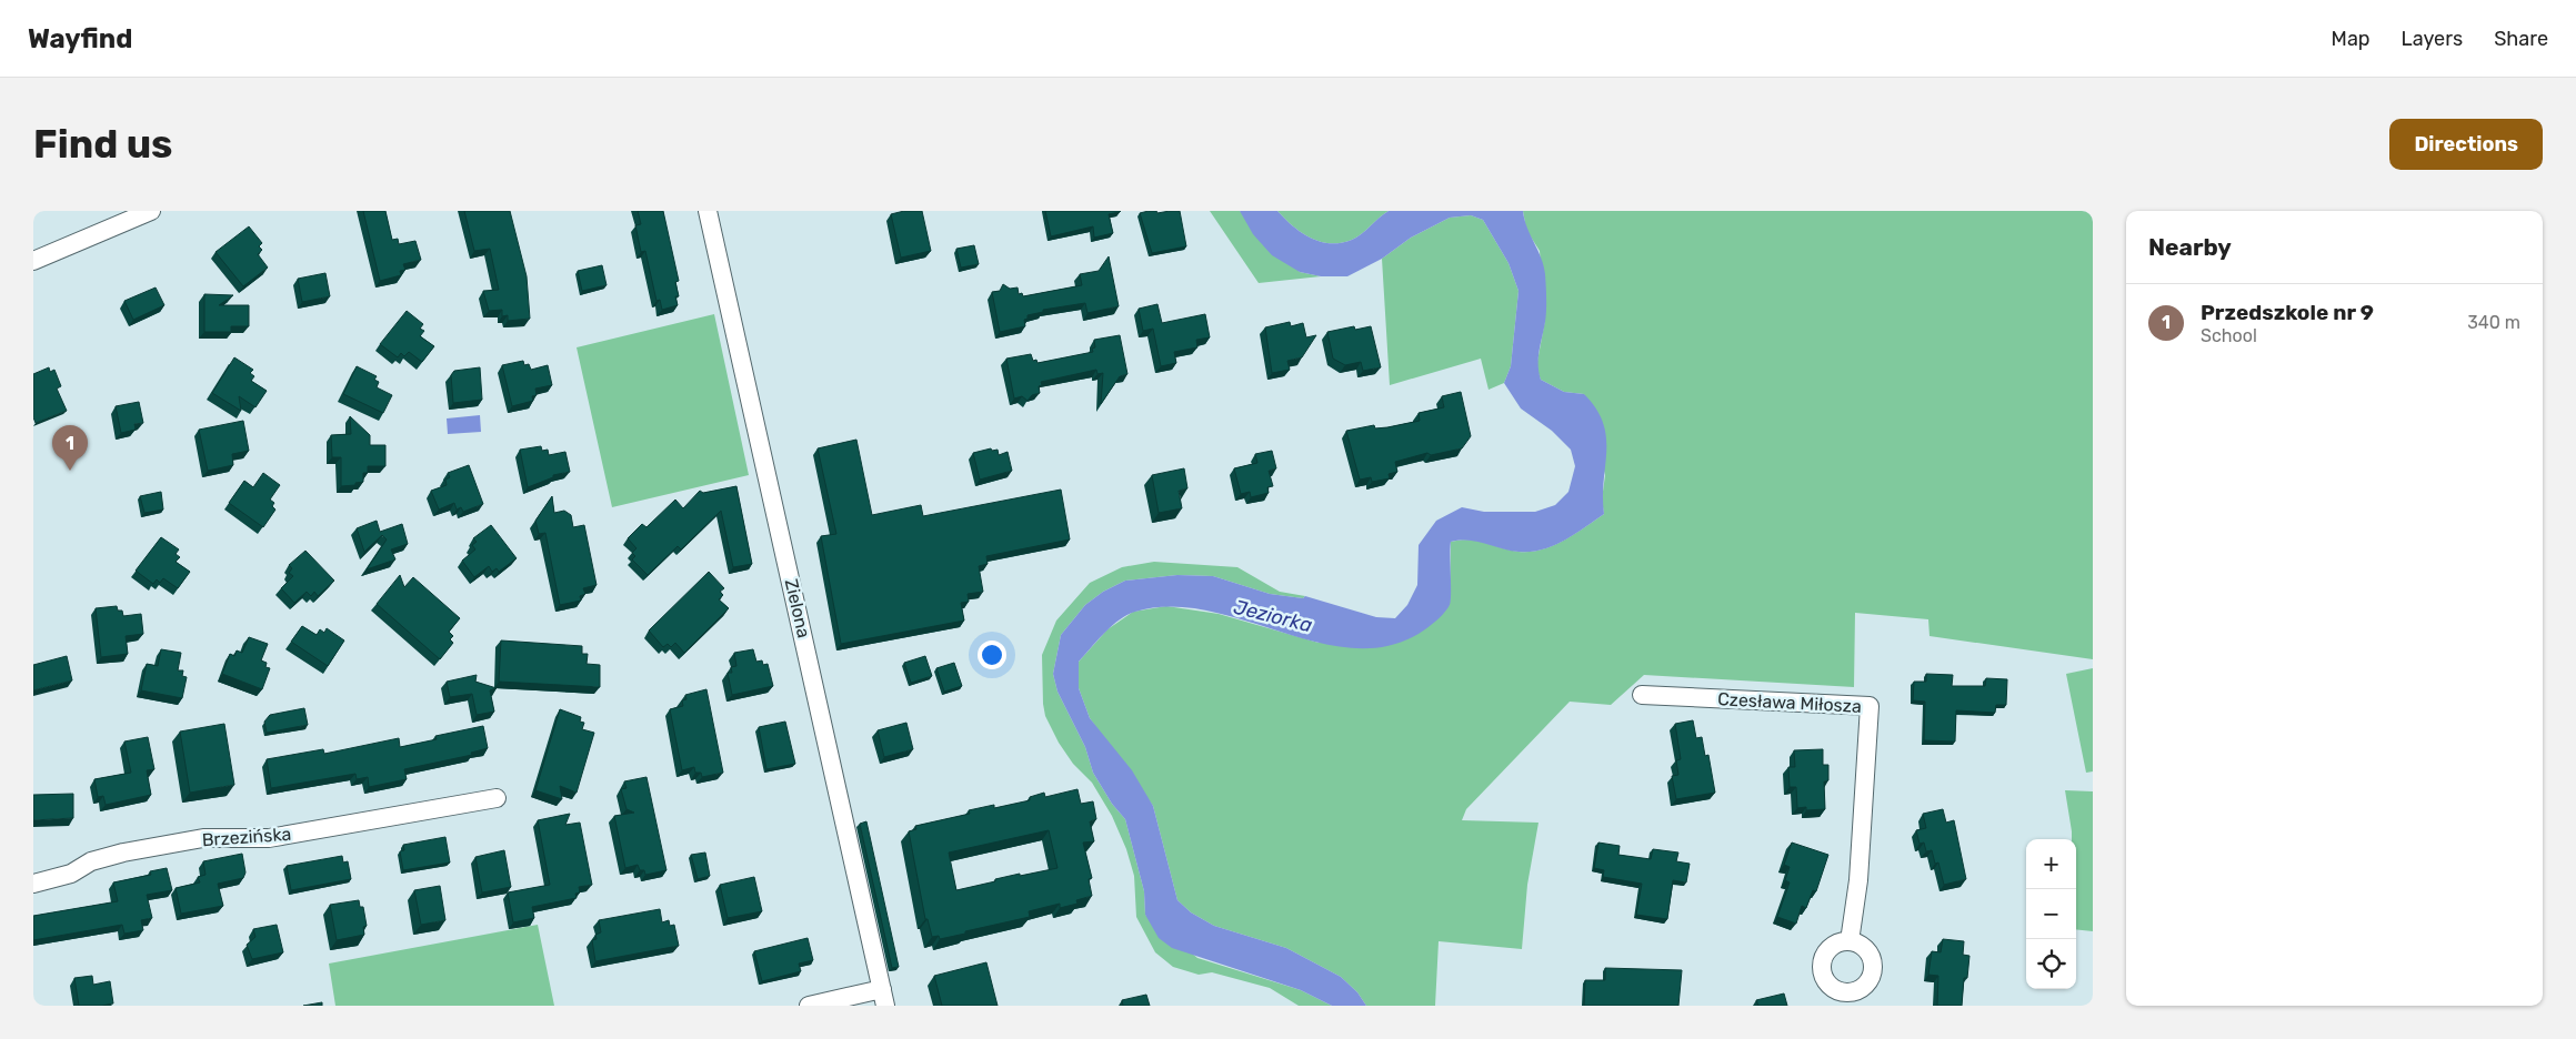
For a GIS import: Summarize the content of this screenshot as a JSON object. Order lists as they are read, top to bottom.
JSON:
{
  "streets": {
    "street": ["Zielona", "Czesława Miłosza", "Brzezińska"]
  },
  "water": ["Jeziorka"],
  "page": {
    "header": "Wayfind",
    "nav": ["Map", "Layers", "Share"],
    "buttons": "Directions",
    "title": "Find us",
    "heading": "Nearby",
    "list": [
      {
        "mark": "1",
        "name": "Przedszkole nr 9",
        "note": "School",
        "value": "340 m"
      }
    ],
    "pins": "1",
    "map_buttons": ["+", "−"]
  }
}
